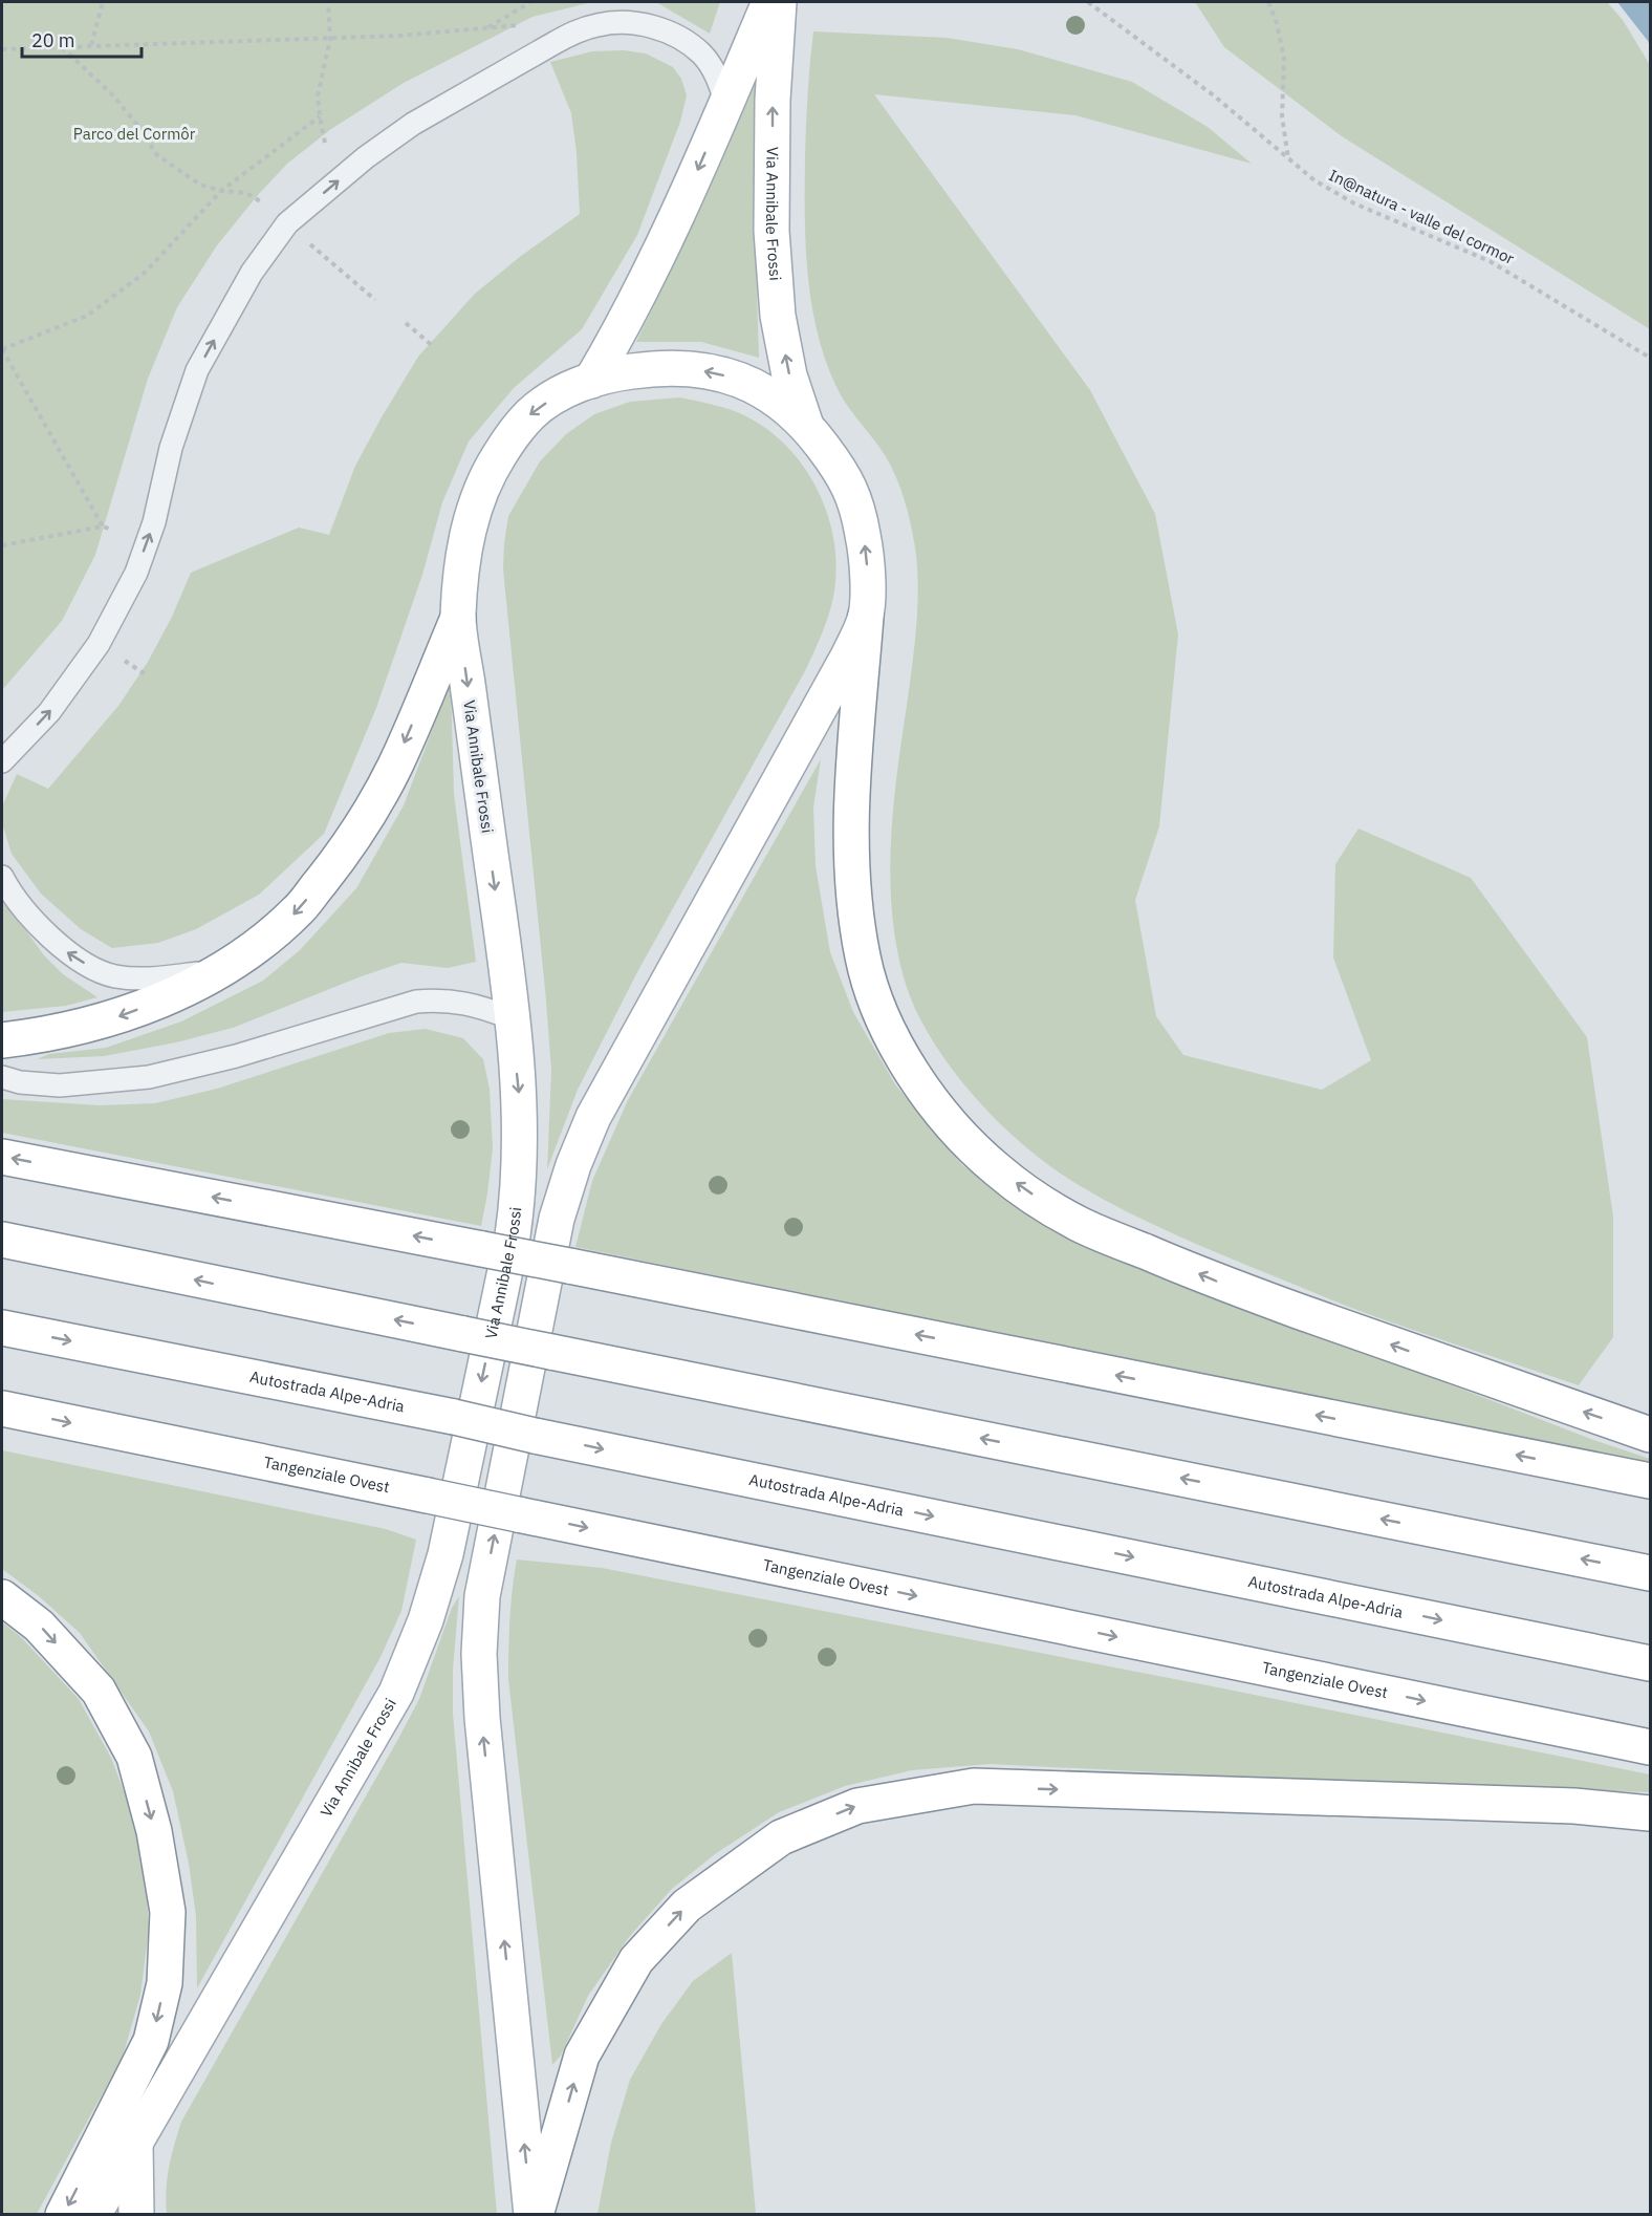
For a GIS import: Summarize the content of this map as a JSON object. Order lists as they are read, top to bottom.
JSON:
{
  "streets": {
    "main road": ["Via Annibale Frossi", "Autostrada Alpe-Adria", "Tangenziale Ovest"],
    "path": ["In@natura - valle del cormor"]
  },
  "parks": ["Parco del Cormôr"],
  "scale_bar": "20 m"
}
